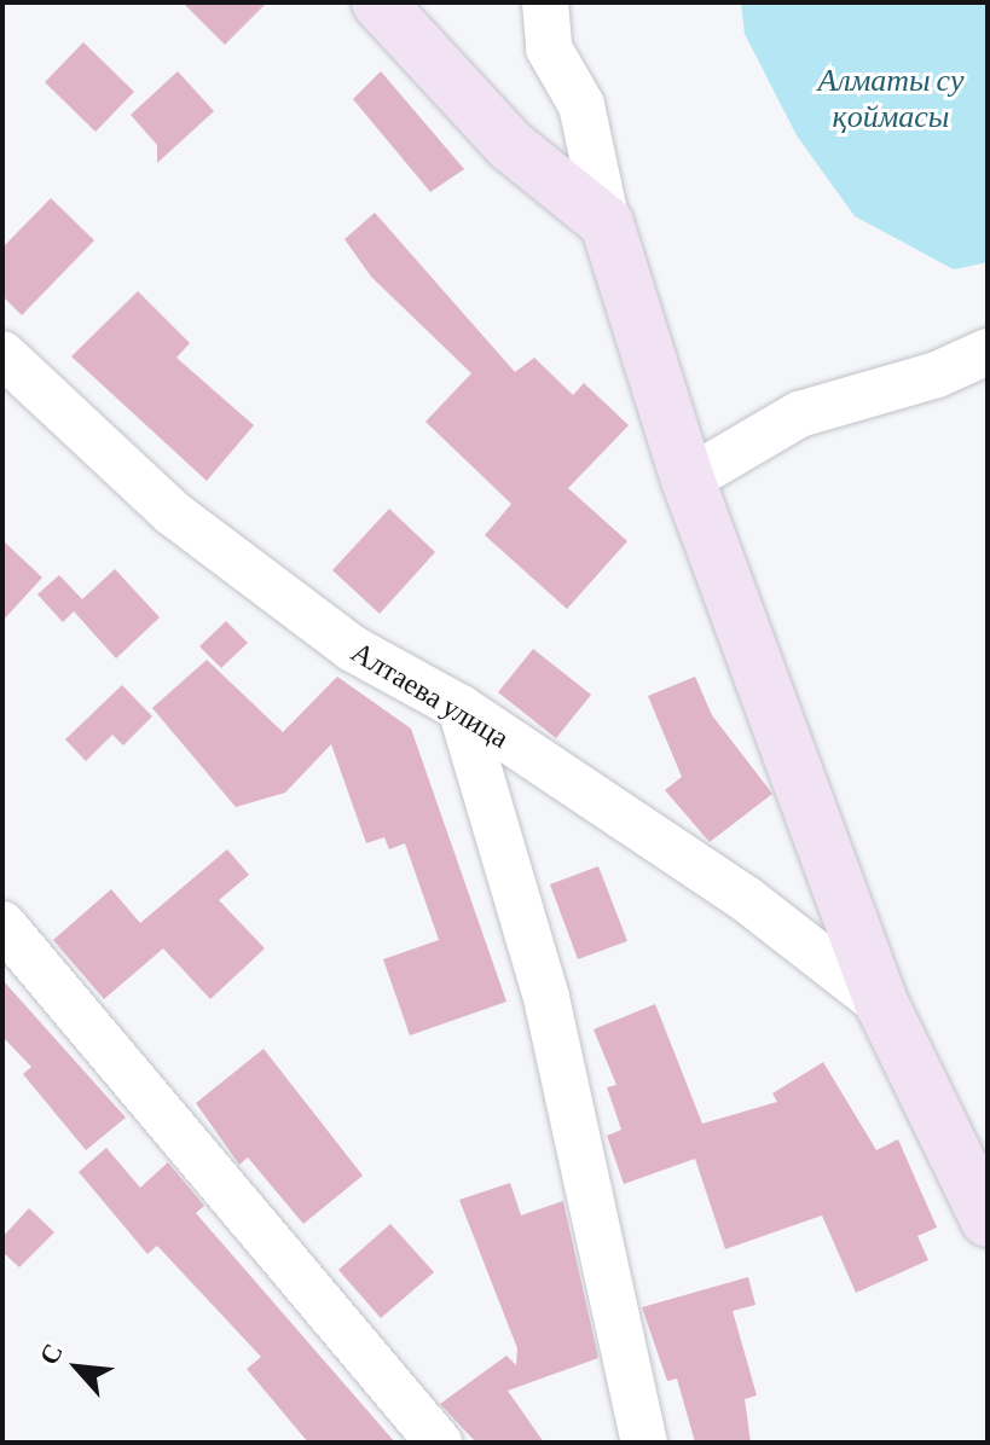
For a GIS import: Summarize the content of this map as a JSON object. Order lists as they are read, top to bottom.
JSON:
{
  "streets": {
    "street": ["Алтаева улица"]
  },
  "water": ["Алматы су қоймасы"],
  "north": "top left"
}
